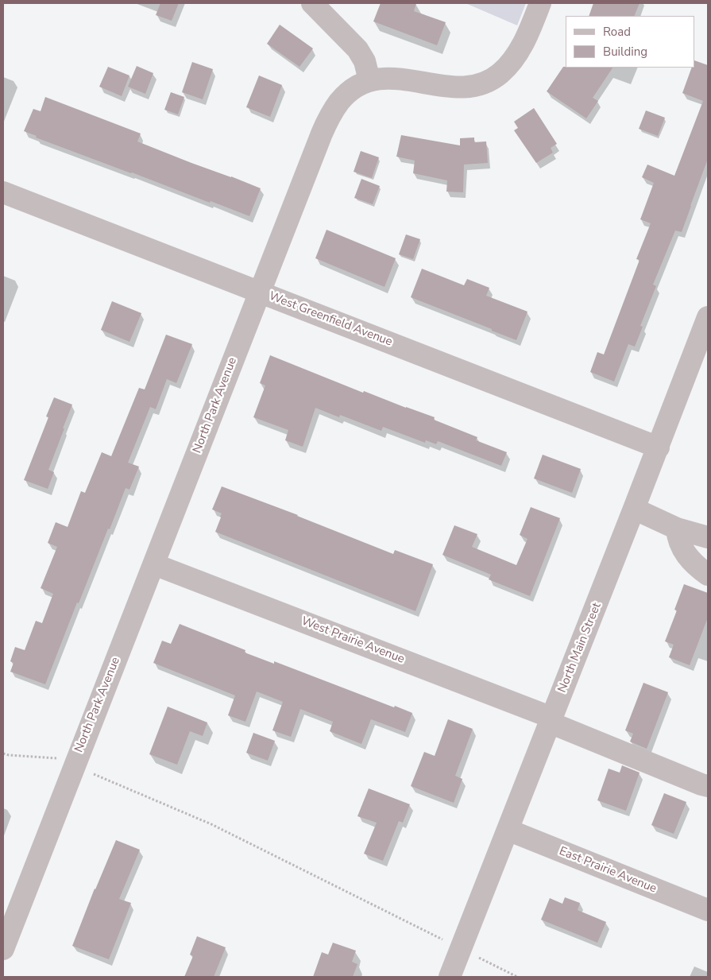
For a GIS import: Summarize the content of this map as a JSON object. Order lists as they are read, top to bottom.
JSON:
{
  "streets": {
    "street": [
      "West Greenfield Avenue",
      "North Park Avenue",
      "West Prairie Avenue",
      "North Main Street",
      "East Prairie Avenue"
    ]
  },
  "crossings": [
    ["West Greenfield Avenue", "North Park Avenue"],
    ["West Greenfield Avenue", "North Main Street"],
    ["North Park Avenue", "West Prairie Avenue"],
    ["West Prairie Avenue", "North Main Street"],
    ["North Main Street", "East Prairie Avenue"]
  ],
  "legend": ["Road", "Building"]
}
